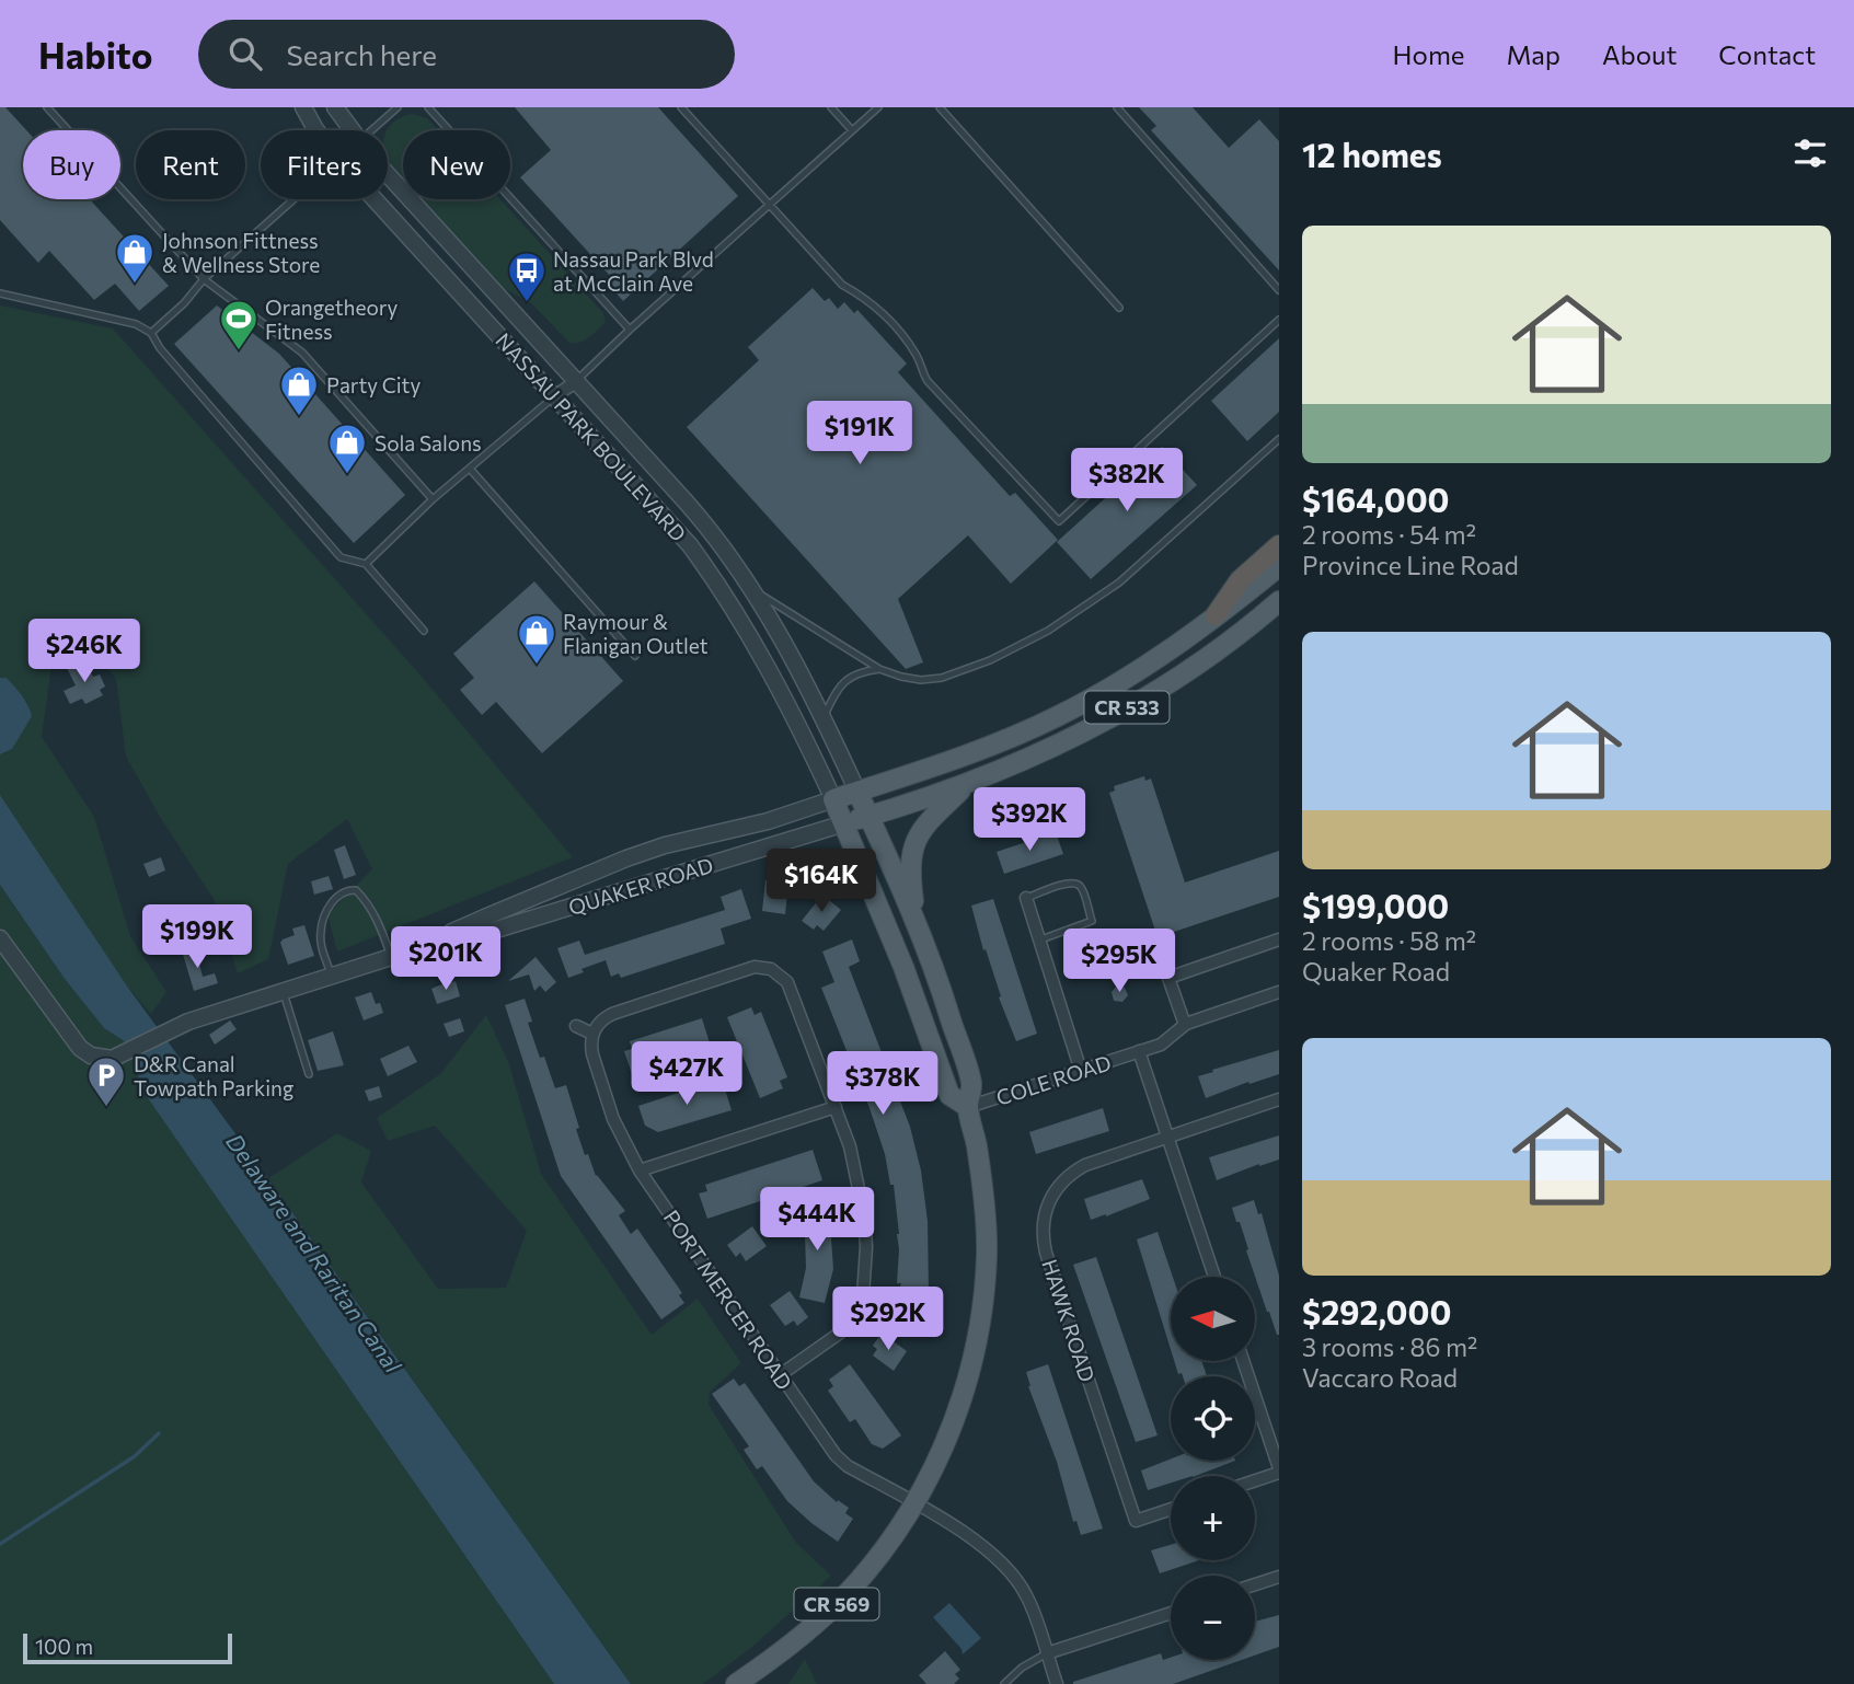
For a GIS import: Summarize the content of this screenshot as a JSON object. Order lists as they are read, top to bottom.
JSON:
{
  "streets": {
    "main road": ["CR 533", "CR 569"],
    "street": [
      "NASSAU PARK BOULEVARD",
      "QUAKER ROAD",
      "COLE ROAD",
      "PORT MERCER ROAD",
      "HAWK ROAD"
    ]
  },
  "crossings": [
    ["NASSAU PARK BOULEVARD", "CR 533"],
    ["NASSAU PARK BOULEVARD", "QUAKER ROAD"],
    ["NASSAU PARK BOULEVARD", "CR 569"],
    ["CR 533", "QUAKER ROAD"],
    ["CR 533", "CR 569"],
    ["QUAKER ROAD", "CR 569"],
    ["COLE ROAD", "CR 569"],
    ["PORT MERCER ROAD", "CR 569"]
  ],
  "water": ["Delaware and Raritan Canal"],
  "places": {
    "shop": [
      "Johnson Fittness & Wellness Store",
      "Party City",
      "Sola Salons",
      "Raymour & Flanigan Outlet"
    ],
    "bus stop": ["Nassau Park Blvd at McClain Ave"],
    "sports": ["Orangetheory Fitness"],
    "parking": ["D&R Canal Towpath Parking"]
  },
  "scale_bar": "100 m",
  "north": "left",
  "page": {
    "header": "Habito",
    "search": "Search here",
    "nav": [
      "Home",
      "Map",
      "About",
      "Contact"
    ],
    "heading": "12 homes",
    "chip": [
      "Buy",
      "Rent",
      "Filters",
      "New"
    ],
    "list": [
      {
        "name": "$164,000",
        "note": "2 rooms · 54 m² · Province Line Road"
      },
      {
        "name": "$199,000",
        "note": "2 rooms · 58 m² · Quaker Road"
      },
      {
        "name": "$292,000",
        "note": "3 rooms · 86 m² · Vaccaro Road"
      }
    ],
    "price": [
      "$191K",
      "$382K",
      "$246K",
      "$392K",
      "$164K",
      "$199K",
      "$201K",
      "$295K",
      "$427K",
      "$378K",
      "$444K",
      "$292K"
    ],
    "map_buttons": ["+", "−"],
    "scale": "100 m"
  }
}
